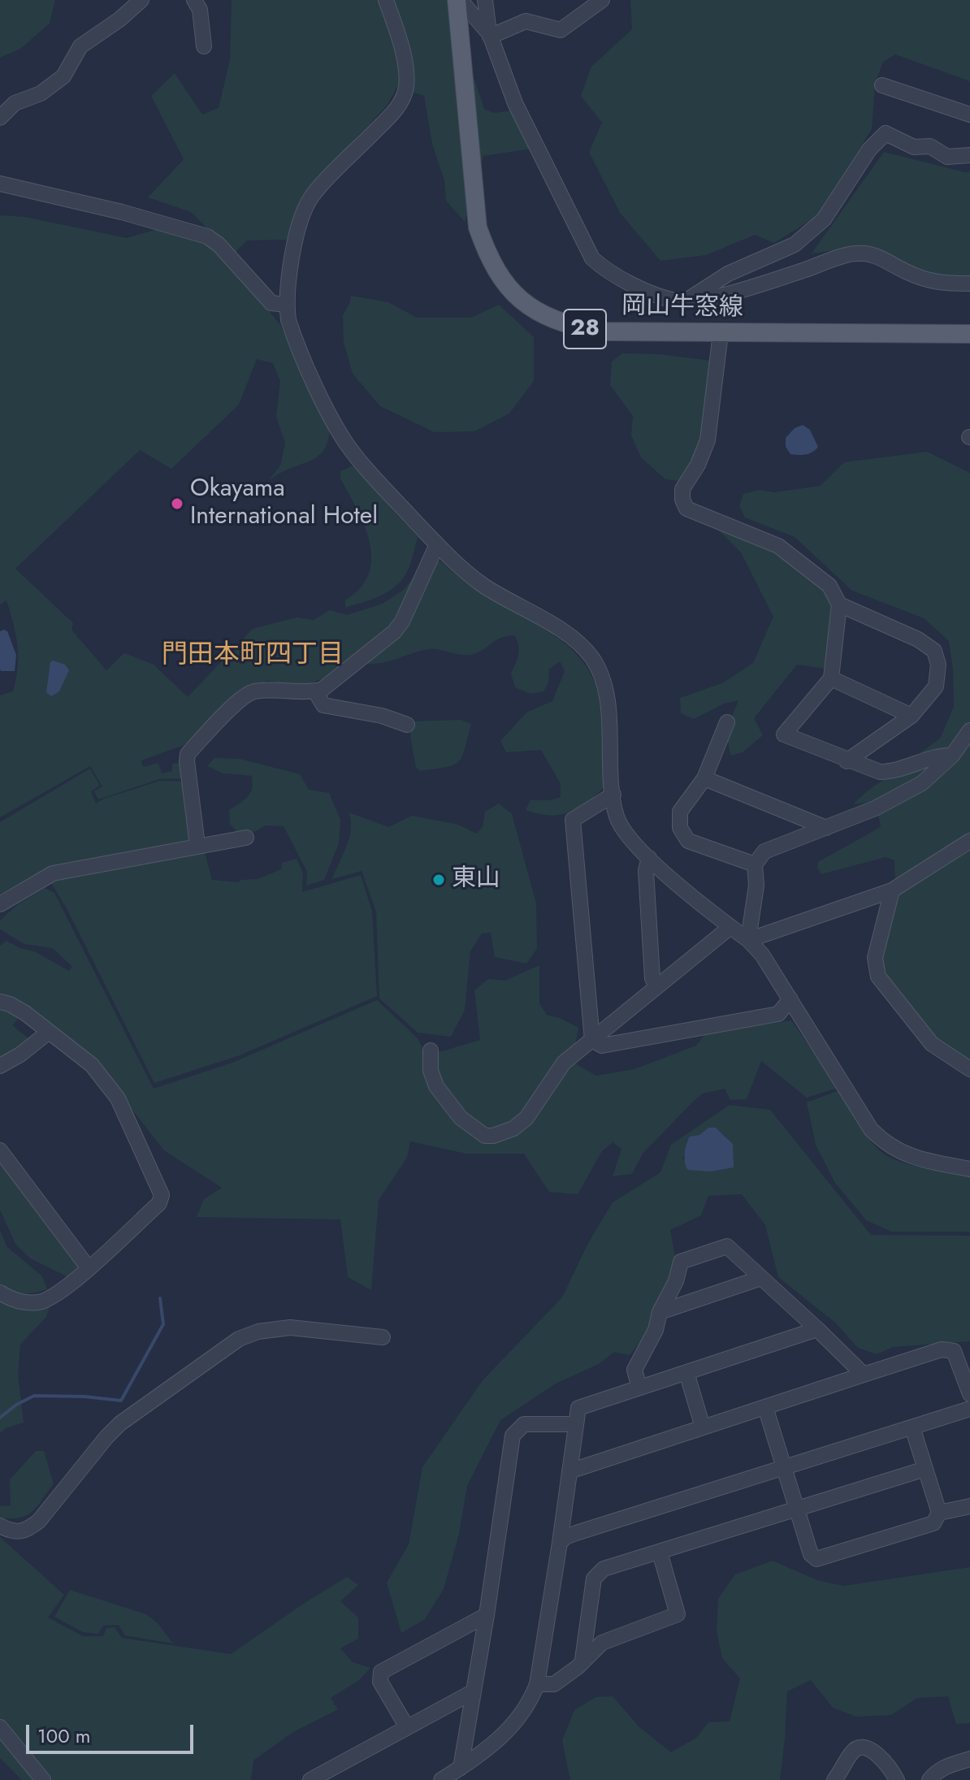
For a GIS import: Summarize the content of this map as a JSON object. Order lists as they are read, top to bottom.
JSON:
{
  "streets": {
    "main road": ["岡山牛窓線", "28"]
  },
  "districts": ["門田本町四丁目"],
  "places": ["Okayama International Hotel", "東山"],
  "scale_bar": "100 m"
}
